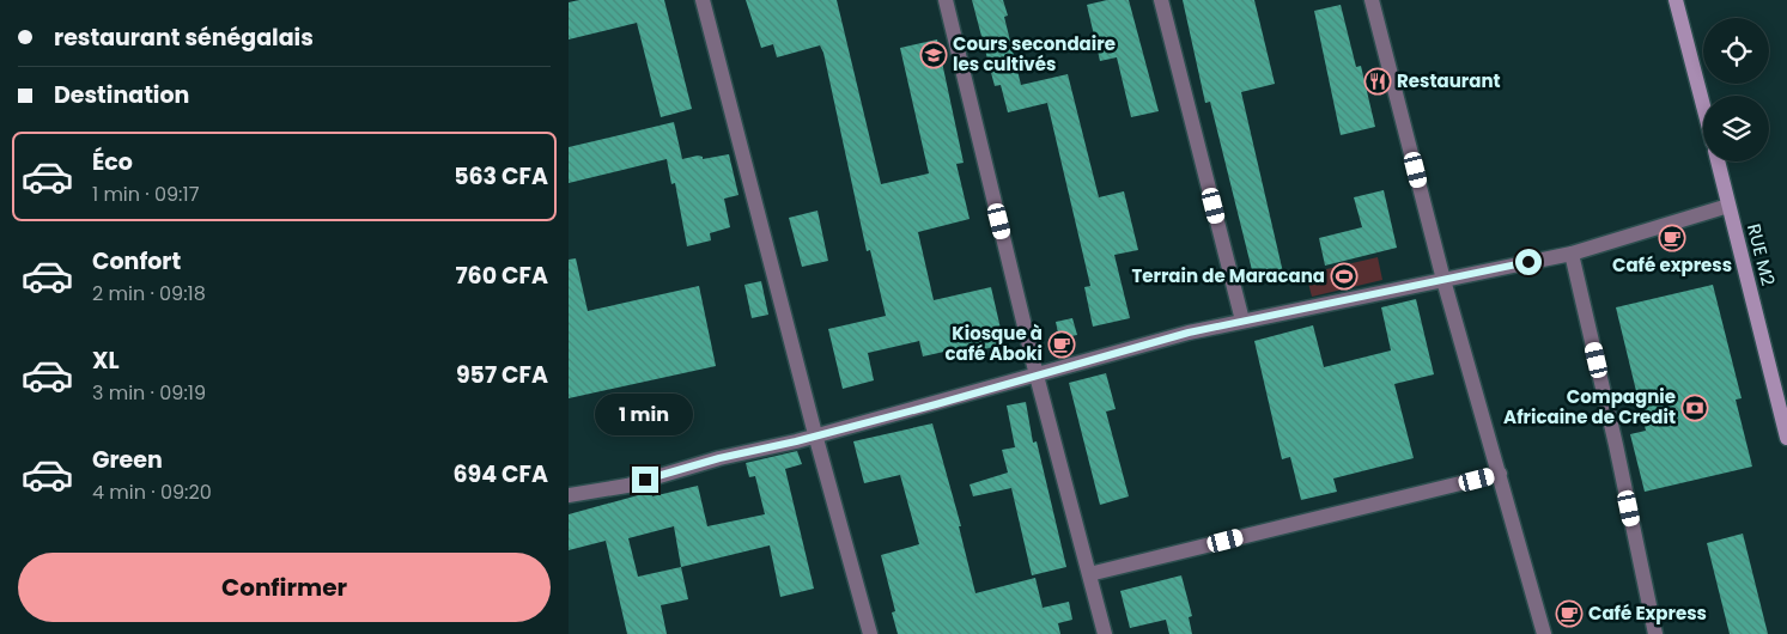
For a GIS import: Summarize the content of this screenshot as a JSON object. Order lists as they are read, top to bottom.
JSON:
{
  "streets": {
    "main road": ["RUE M2"]
  },
  "places": {
    "school or university": ["Cours secondaire les cultivés"],
    "restaurant": ["Restaurant"],
    "cafe": ["Café express", "Kiosque à café Aboki", "Café Express"],
    "sports": ["Terrain de Maracana"],
    "bank": ["Compagnie Africaine de Credit"]
  },
  "page": {
    "banner": ["restaurant sénégalais", "Destination"],
    "list": [
      {
        "name": "Éco",
        "note": "1 min · 09:17",
        "value": "563 CFA"
      },
      {
        "name": "Confort",
        "note": "2 min · 09:18",
        "value": "760 CFA"
      },
      {
        "name": "XL",
        "note": "3 min · 09:19",
        "value": "957 CFA"
      },
      {
        "name": "Green",
        "note": "4 min · 09:20",
        "value": "694 CFA"
      }
    ],
    "bubble": "1 min",
    "buttons": "Confirmer"
  }
}
